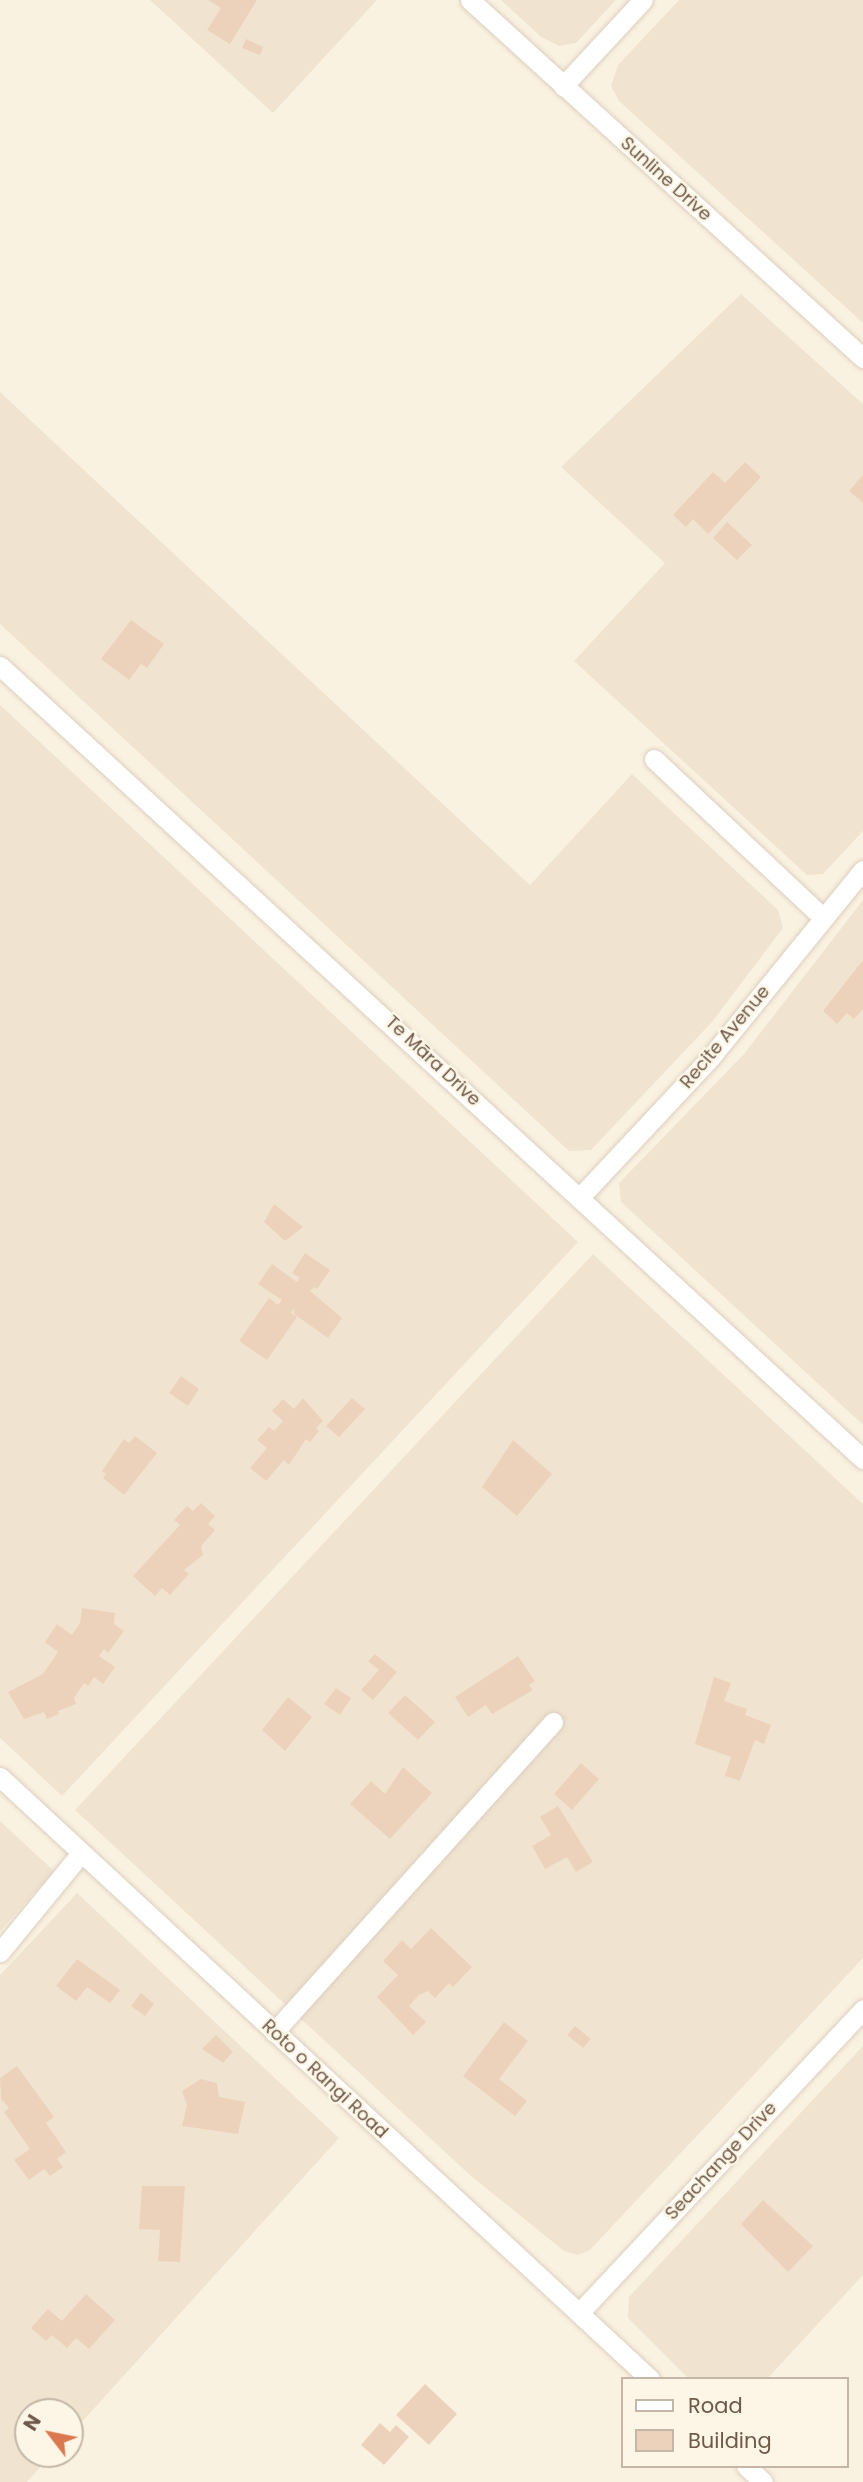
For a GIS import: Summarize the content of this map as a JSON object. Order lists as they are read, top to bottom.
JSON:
{
  "streets": {
    "street": [
      "Sunline Drive",
      "Recite Avenue",
      "Te Māra Drive",
      "Roto o Rangi Road",
      "Seachange Drive"
    ]
  },
  "crossings": [
    ["Recite Avenue", "Te Māra Drive"],
    ["Roto o Rangi Road", "Seachange Drive"]
  ],
  "legend": ["Road", "Building"],
  "north": "top left"
}
